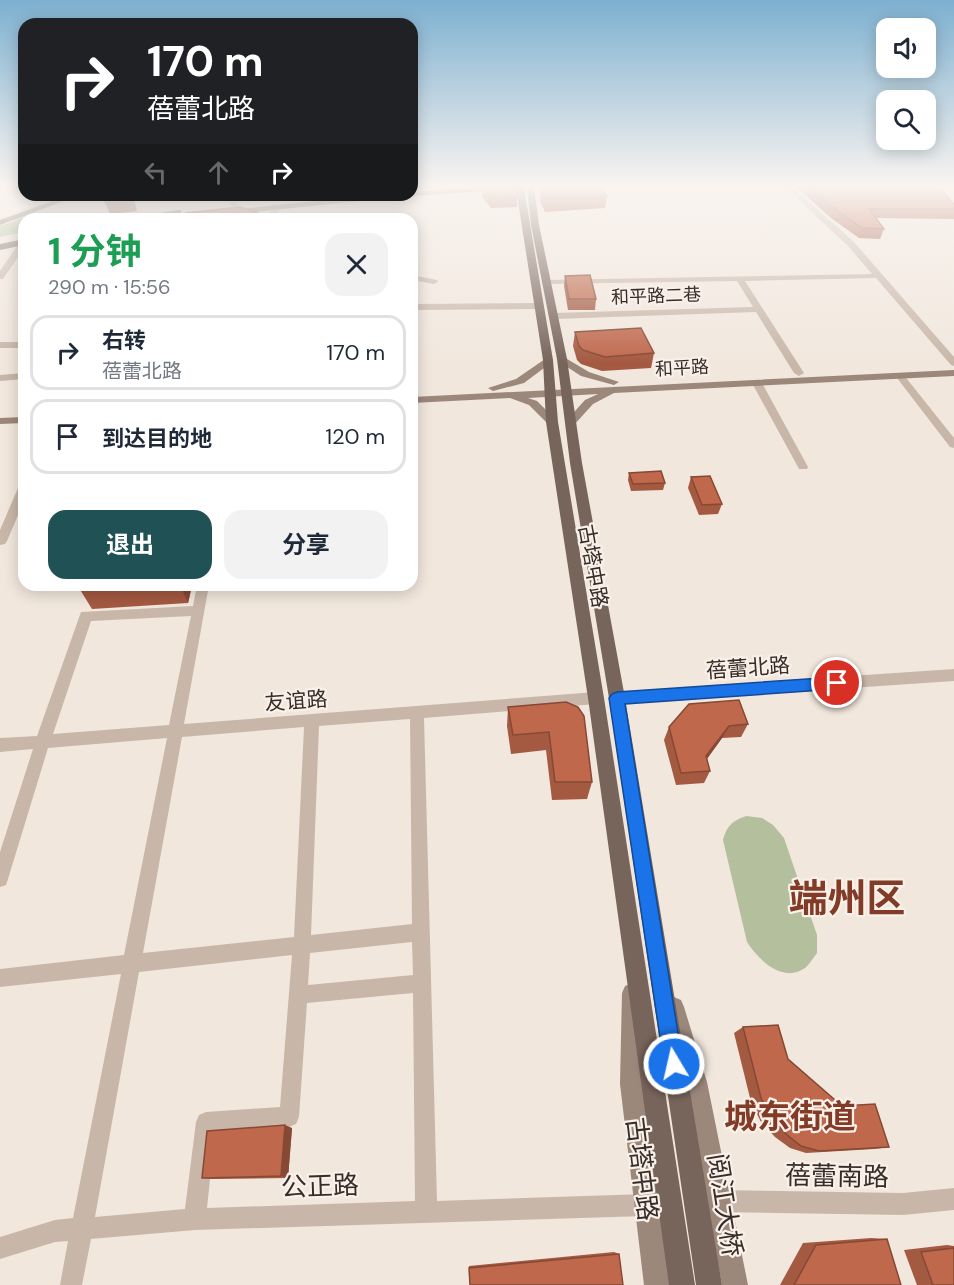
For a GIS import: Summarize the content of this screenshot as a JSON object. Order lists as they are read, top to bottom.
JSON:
{
  "streets": {
    "main road": ["和平路", "古塔中路", "阅江大桥"],
    "street": [
      "和平路二巷",
      "蓓蕾北路",
      "友谊路",
      "蓓蕾南路",
      "公正路"
    ]
  },
  "crossings": [
    ["和平路二巷", "古塔中路"],
    ["和平路", "古塔中路"],
    ["古塔中路", "蓓蕾北路"],
    ["古塔中路", "友谊路"],
    ["古塔中路", "蓓蕾南路"],
    ["古塔中路", "公正路"],
    ["古塔中路", "阅江大桥"]
  ],
  "districts": ["端州区", "城东街道"],
  "page": {
    "turn": ["170 m", "蓓蕾北路"],
    "heading": ["1 分钟", "290 m · 15:56"],
    "list": [
      {
        "name": "右转",
        "note": "蓓蕾北路",
        "value": "170 m"
      },
      {
        "name": "到达目的地",
        "value": "120 m"
      }
    ],
    "buttons": ["退出", "分享"]
  }
}
